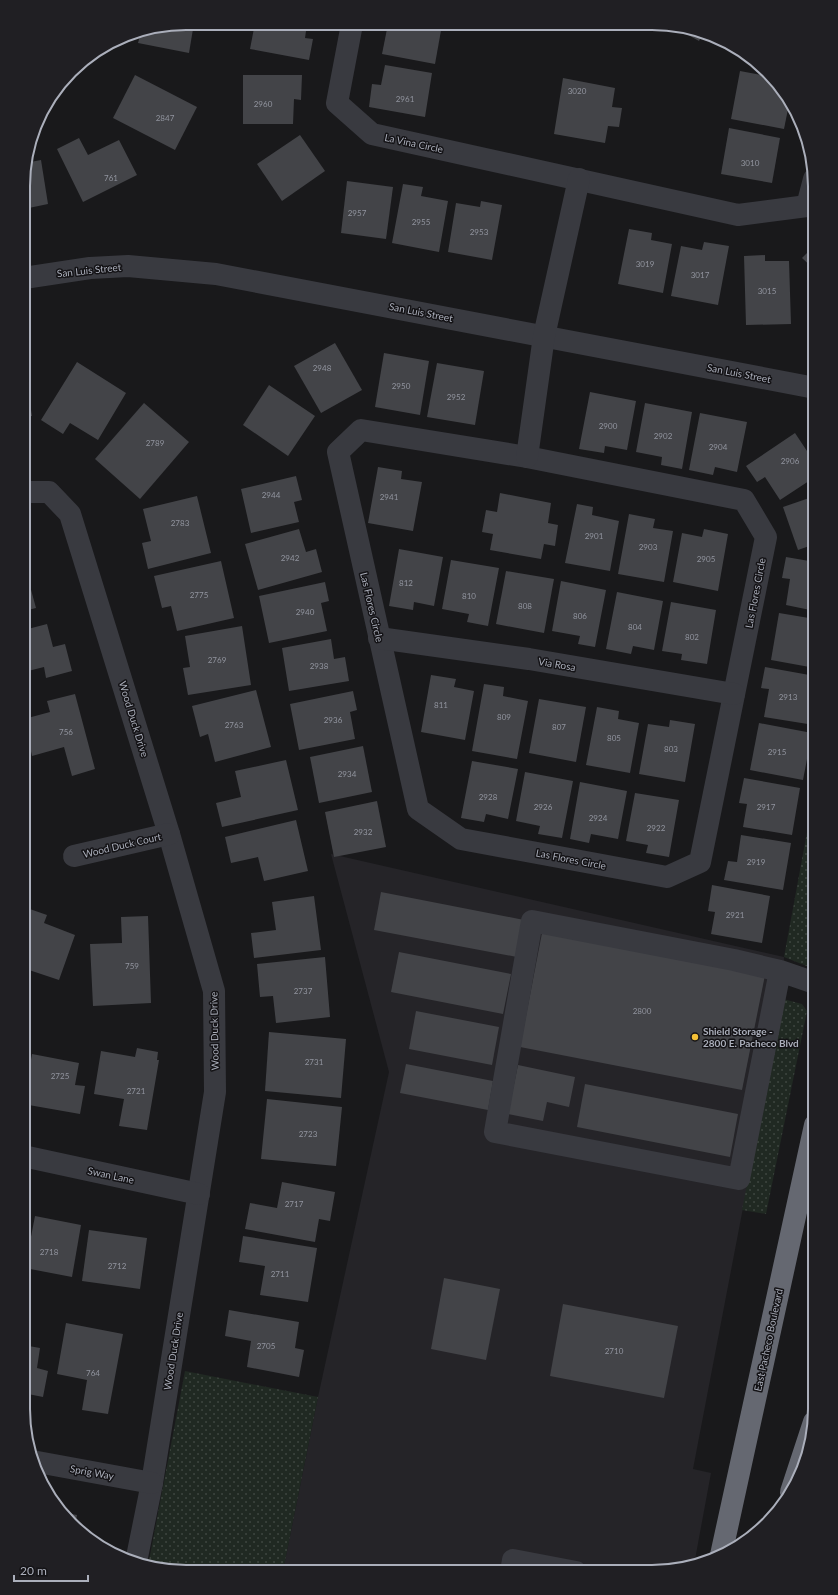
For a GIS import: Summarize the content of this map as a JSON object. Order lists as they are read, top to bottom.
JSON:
{
  "streets": {
    "highway": ["East Pacheco Boulevard"],
    "street": [
      "La Vina Circle",
      "San Luis Street",
      "Las Flores Circle",
      "Via Rosa",
      "Wood Duck Drive",
      "Wood Duck Court",
      "Swan Lane",
      "Sprig Way"
    ]
  },
  "crossings": [
    ["Las Flores Circle", "Via Rosa"],
    ["Wood Duck Drive", "Wood Duck Court"],
    ["Wood Duck Drive", "Swan Lane"],
    ["Wood Duck Drive", "Sprig Way"]
  ],
  "places": ["Shield Storage - 2800 E. Pacheco Blvd"],
  "house_numbers": [
    "3020",
    "2961",
    "2960",
    "2847",
    "3010",
    "761",
    "2957",
    "2955",
    "2953",
    "3019",
    "3017",
    "3015",
    "2948",
    "2950",
    "2952",
    "2900",
    "2902",
    "2789",
    "2904",
    "2906",
    "2944",
    "2941",
    "2783",
    "2901",
    "2903",
    "2942",
    "2905",
    "812",
    "2775",
    "810",
    "808",
    "2940",
    "806",
    "804",
    "802",
    "2769",
    "2938",
    "2913",
    "811",
    "809",
    "2936",
    "2763",
    "807",
    "756",
    "805",
    "803",
    "2915",
    "2934",
    "2928",
    "2926",
    "2917",
    "2924",
    "2922",
    "2932",
    "2919",
    "2921",
    "759",
    "2737",
    "2800",
    "2731",
    "2725",
    "2721",
    "2723",
    "2717",
    "2718",
    "2712",
    "2711",
    "2705",
    "2710",
    "764"
  ],
  "scale_bar": "20 m"
}
